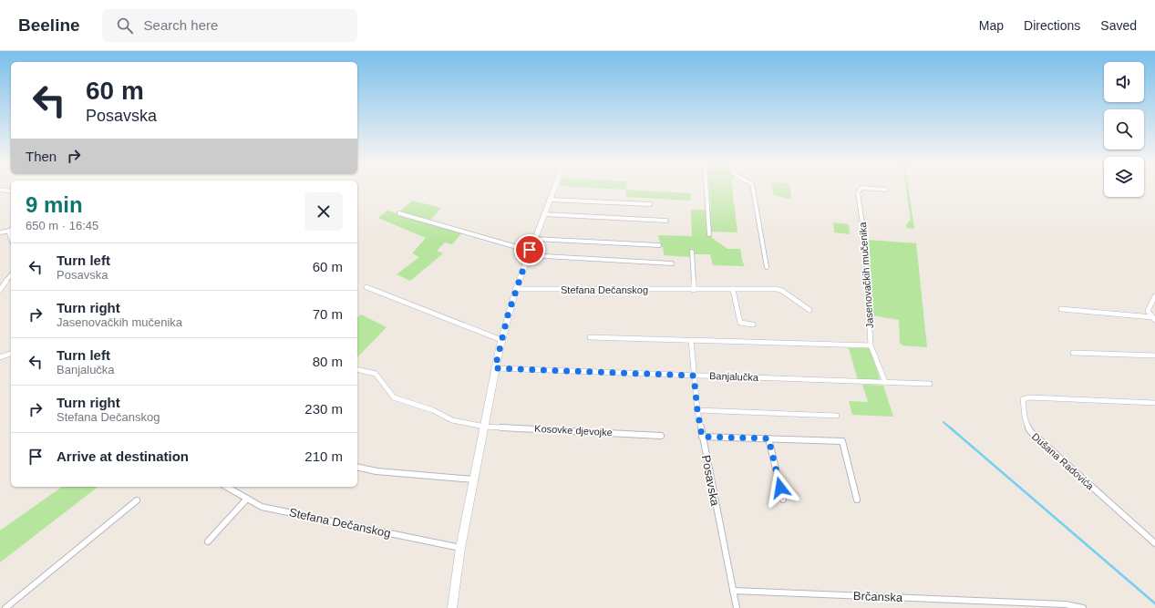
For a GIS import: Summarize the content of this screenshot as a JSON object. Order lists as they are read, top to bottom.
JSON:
{
  "streets": {
    "street": [
      "Jasenovačkih mučenika",
      "Stefana Dečanskog",
      "Banjalučka",
      "Kosovke djevojke",
      "Dušana Radovića",
      "Posavska",
      "Brčanska"
    ]
  },
  "crossings": [
    ["Jasenovačkih mučenika", "Banjalučka"],
    ["Posavska", "Brčanska"]
  ],
  "page": {
    "header": "Beeline",
    "search": "Search here",
    "nav": ["Map", "Directions", "Saved"],
    "turn": ["60 m", "Posavska"],
    "then": "Then",
    "heading": ["9 min", "650 m · 16:45"],
    "list": [
      {
        "name": "Turn left",
        "note": "Posavska",
        "value": "60 m"
      },
      {
        "name": "Turn right",
        "note": "Jasenovačkih mučenika",
        "value": "70 m"
      },
      {
        "name": "Turn left",
        "note": "Banjalučka",
        "value": "80 m"
      },
      {
        "name": "Turn right",
        "note": "Stefana Dečanskog",
        "value": "230 m"
      },
      {
        "name": "Arrive at destination",
        "value": "210 m"
      }
    ]
  }
}
